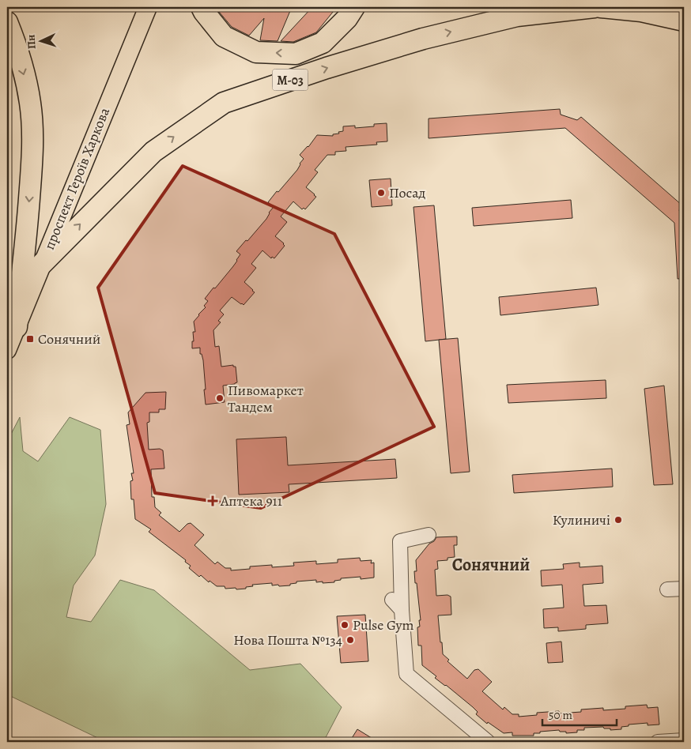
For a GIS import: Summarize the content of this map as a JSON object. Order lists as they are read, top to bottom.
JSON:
{
  "streets": {
    "highway": ["М-03"],
    "main road": ["проспект Героїв Харкова"]
  },
  "crossings": [
    ["М-03", "проспект Героїв Харкова"]
  ],
  "districts": ["Сонячний"],
  "places": {
    "other": [
      "Посад",
      "Пивомаркет Тандем",
      "Кулиничі",
      "Pulse Gym",
      "Нова Пошта №134"
    ],
    "transit": ["Сонячний"],
    "health": ["Аптека 911"]
  },
  "scale_bar": "50 m",
  "north": "left"
}
